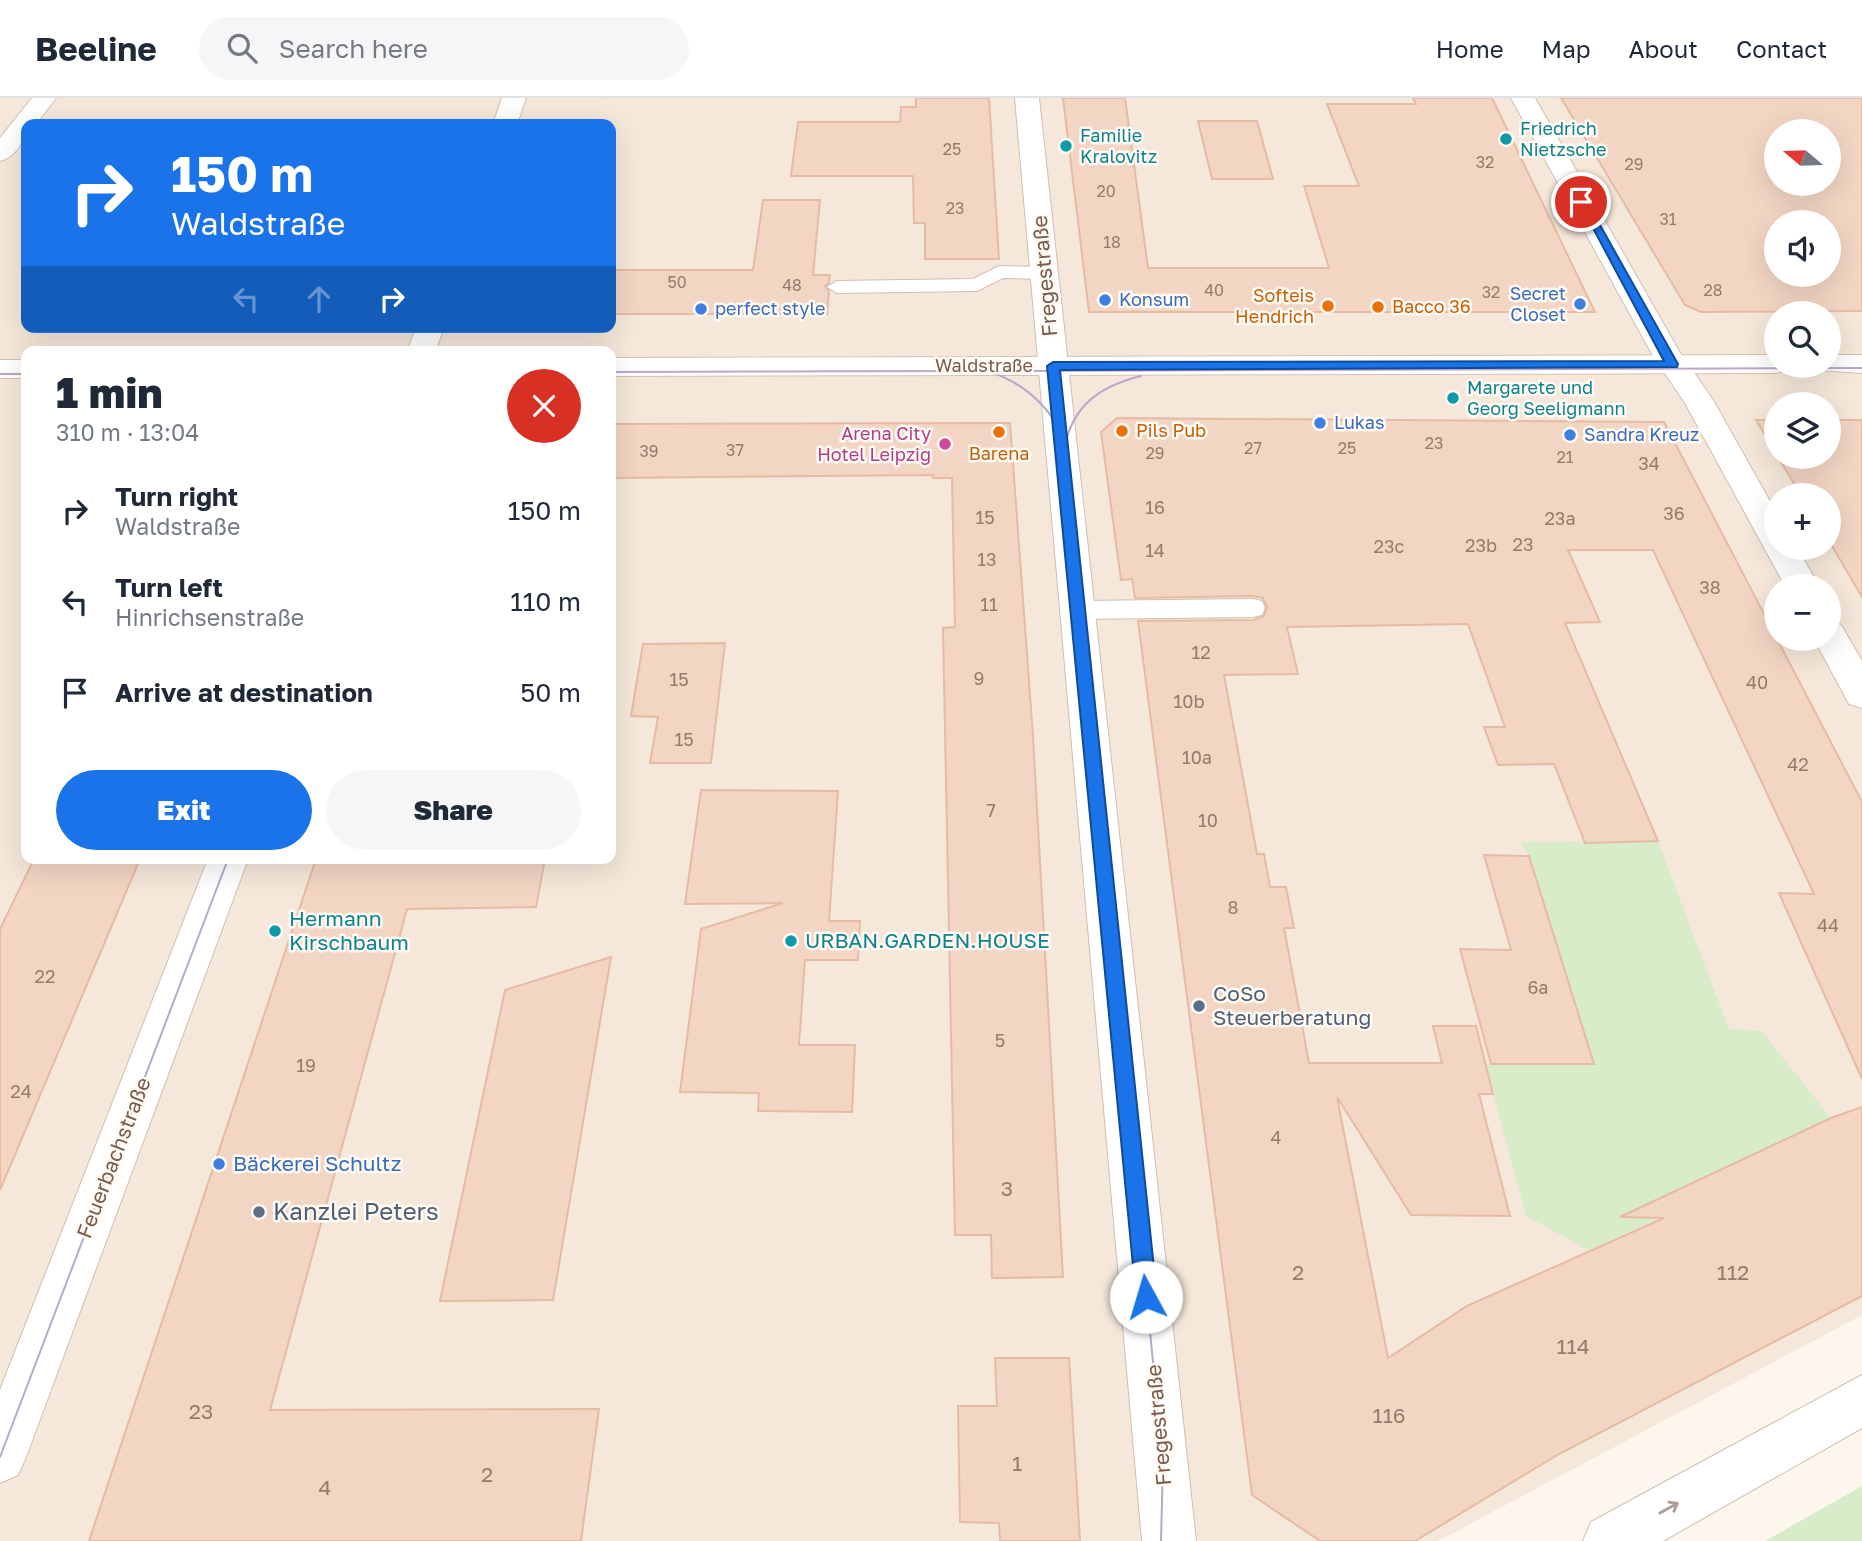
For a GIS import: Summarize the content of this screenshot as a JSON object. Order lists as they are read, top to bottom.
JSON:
{
  "streets": {
    "street": ["Fregestraße", "Waldstraße", "Feuerbachstraße"]
  },
  "crossings": [
    ["Fregestraße", "Waldstraße"]
  ],
  "places": [
    "Friedrich Nietzsche",
    "Familie Kralovitz",
    "Konsum",
    "Secret Closet",
    "Softeis Hendrich",
    "Bacco 36",
    "perfect style",
    "Margarete und Georg Seeligmann",
    "Lukas",
    "Pils Pub",
    "Barena",
    "Sandra Kreuz",
    "Arena City Hotel Leipzig",
    "Hermann Kirschbaum",
    "URBAN.GARDEN.HOUSE",
    "CoSo Steuerberatung",
    "Bäckerei Schultz",
    "Kanzlei Peters"
  ],
  "house_numbers": [
    "25",
    "32",
    "29",
    "20",
    "23",
    "31",
    "18",
    "50",
    "48",
    "40",
    "28",
    "32",
    "23",
    "27",
    "25",
    "37",
    "39",
    "29",
    "21",
    "34",
    "16",
    "36",
    "15",
    "23a",
    "23",
    "23b",
    "23c",
    "14",
    "13",
    "38",
    "11",
    "12",
    "9",
    "15",
    "40",
    "10b",
    "15",
    "10a",
    "42",
    "7",
    "10",
    "8",
    "44",
    "22",
    "6a",
    "5",
    "19",
    "24",
    "4",
    "3",
    "2",
    "112",
    "114",
    "23",
    "116",
    "1",
    "2",
    "4"
  ],
  "north": "left",
  "page": {
    "header": "Beeline",
    "search": "Search here",
    "nav": [
      "Home",
      "Map",
      "About",
      "Contact"
    ],
    "map_buttons": ["+", "−"],
    "turn": ["150 m", "Waldstraße"],
    "heading": ["1 min", "310 m · 13:04"],
    "list": [
      {
        "name": "Turn right",
        "note": "Waldstraße",
        "value": "150 m"
      },
      {
        "name": "Turn left",
        "note": "Hinrichsenstraße",
        "value": "110 m"
      },
      {
        "name": "Arrive at destination",
        "value": "50 m"
      }
    ],
    "buttons": ["Exit", "Share"]
  }
}
